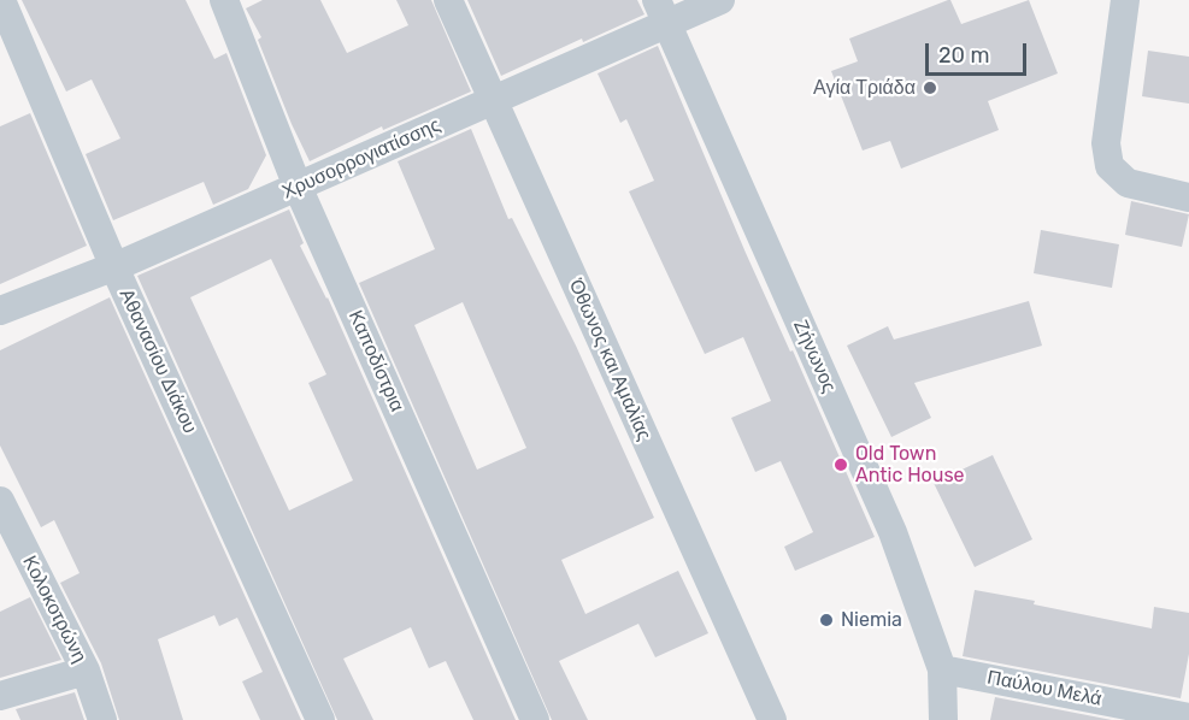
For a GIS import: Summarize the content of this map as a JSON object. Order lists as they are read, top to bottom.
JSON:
{
  "streets": {
    "street": [
      "Χρυσορρογιατίσσης",
      "Ζήνωνος",
      "Όθωνος και Αμαλίας",
      "Αθανασίου Διάκου",
      "Καποδίστρια",
      "Κολοκοτρώνη",
      "Παύλου Μελά"
    ]
  },
  "crossings": [
    ["Χρυσορρογιατίσσης", "Ζήνωνος"],
    ["Χρυσορρογιατίσσης", "Όθωνος και Αμαλίας"],
    ["Χρυσορρογιατίσσης", "Αθανασίου Διάκου"],
    ["Χρυσορρογιατίσσης", "Καποδίστρια"],
    ["Ζήνωνος", "Παύλου Μελά"]
  ],
  "places": ["Αγία Τριάδα", "Old Town Antic House", "Niemia"],
  "scale_bar": "20 m"
}
